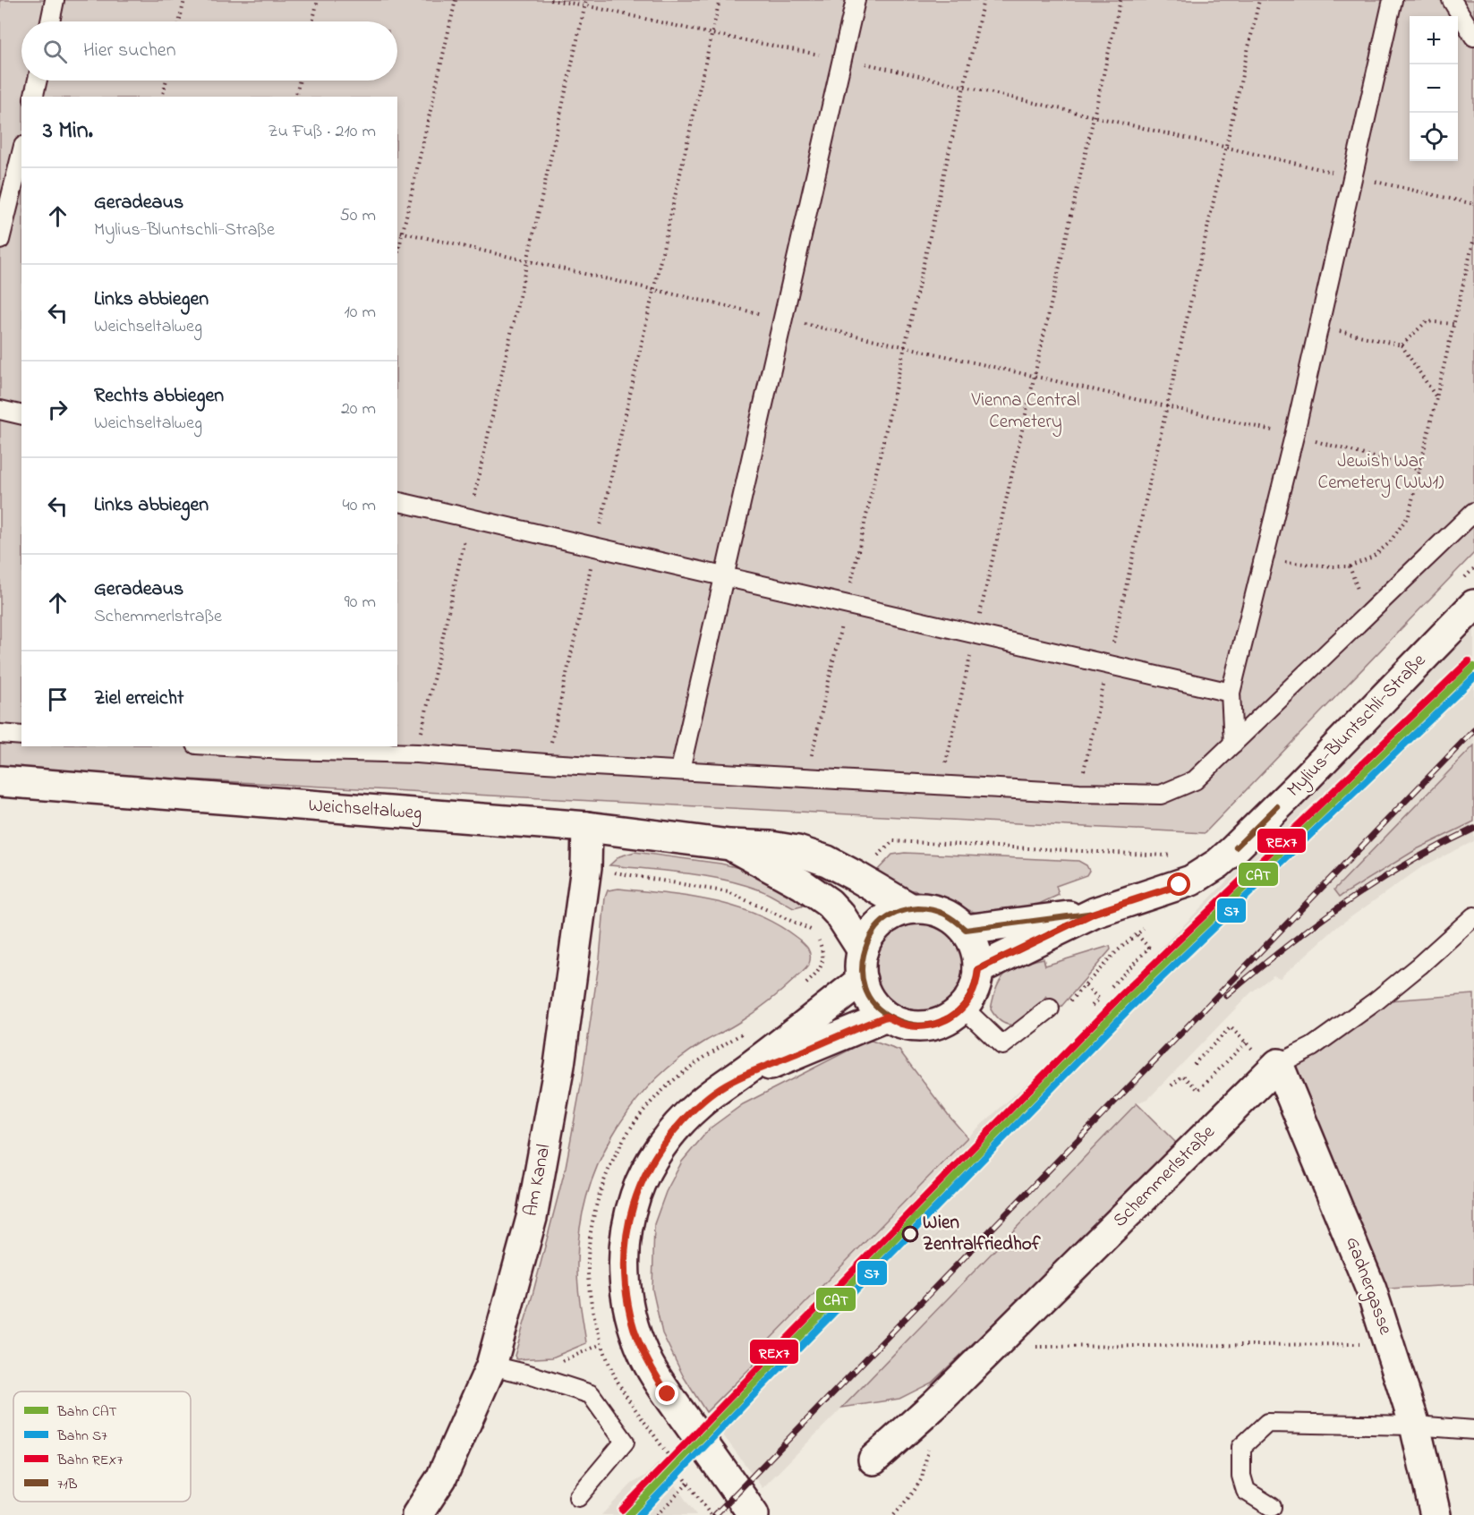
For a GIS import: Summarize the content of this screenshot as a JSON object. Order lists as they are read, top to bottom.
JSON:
{
  "streets": {
    "street": [
      "Mylius-Bluntschli-Straße",
      "Weichseltalweg",
      "Schemmerlstraße",
      "Am Kanal",
      "Gadnergasse"
    ]
  },
  "crossings": [
    ["Mylius-Bluntschli-Straße", "Weichseltalweg"],
    ["Weichseltalweg", "Am Kanal"],
    ["Schemmerlstraße", "Gadnergasse"]
  ],
  "parks": ["Vienna Central Cemetery", "Jewish War Cemetery (WW1)"],
  "places": ["Wien Zentralfriedhof"],
  "lines": [
    "rail line REX7",
    "rail line CAT",
    "rail line S7",
    "transit line 71B"
  ],
  "legend": [
    "Bahn CAT",
    "Bahn S7",
    "Bahn REX7",
    "71B"
  ],
  "page": {
    "map_buttons": ["+", "−"],
    "search": "Hier suchen",
    "heading": ["3 Min.", "Zu Fuß · 210 m"],
    "list": [
      ["Geradeaus", "Mylius-Bluntschli-Straße", "50 m"],
      ["Links abbiegen", "Weichseltalweg", "10 m"],
      ["Rechts abbiegen", "Weichseltalweg", "20 m"],
      ["Links abbiegen", "40 m"],
      ["Geradeaus", "Schemmerlstraße", "90 m"],
      "Ziel erreicht"
    ]
  }
}
